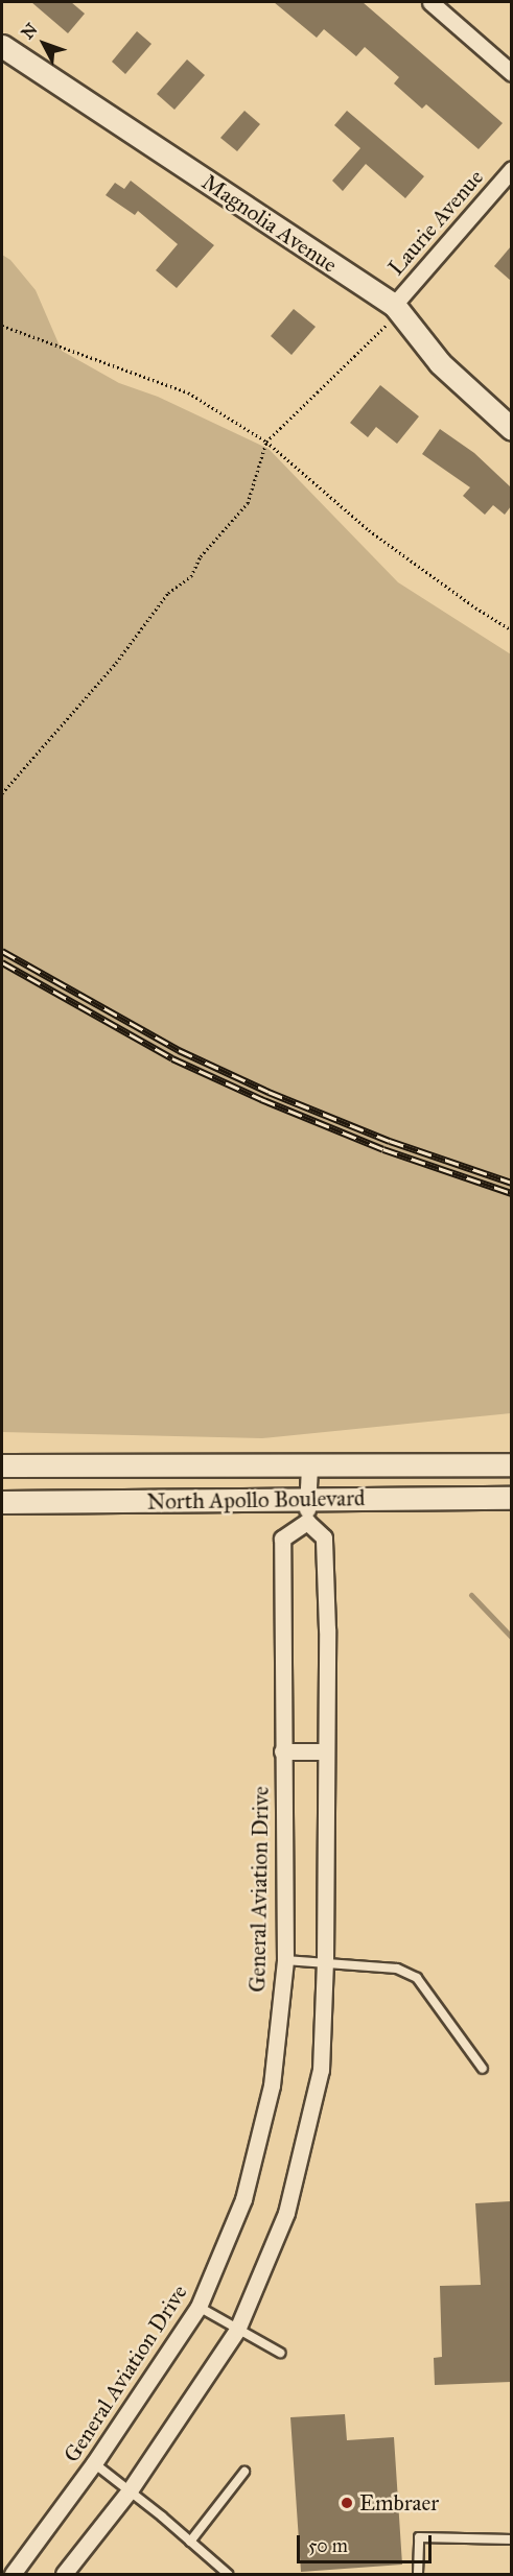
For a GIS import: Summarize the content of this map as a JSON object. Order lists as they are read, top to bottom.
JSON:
{
  "streets": {
    "street": [
      "Laurie Avenue",
      "Magnolia Avenue",
      "North Apollo Boulevard",
      "General Aviation Drive"
    ]
  },
  "crossings": [
    ["Laurie Avenue", "Magnolia Avenue"]
  ],
  "places": ["Embraer"],
  "scale_bar": "50 m",
  "north": "top left"
}
